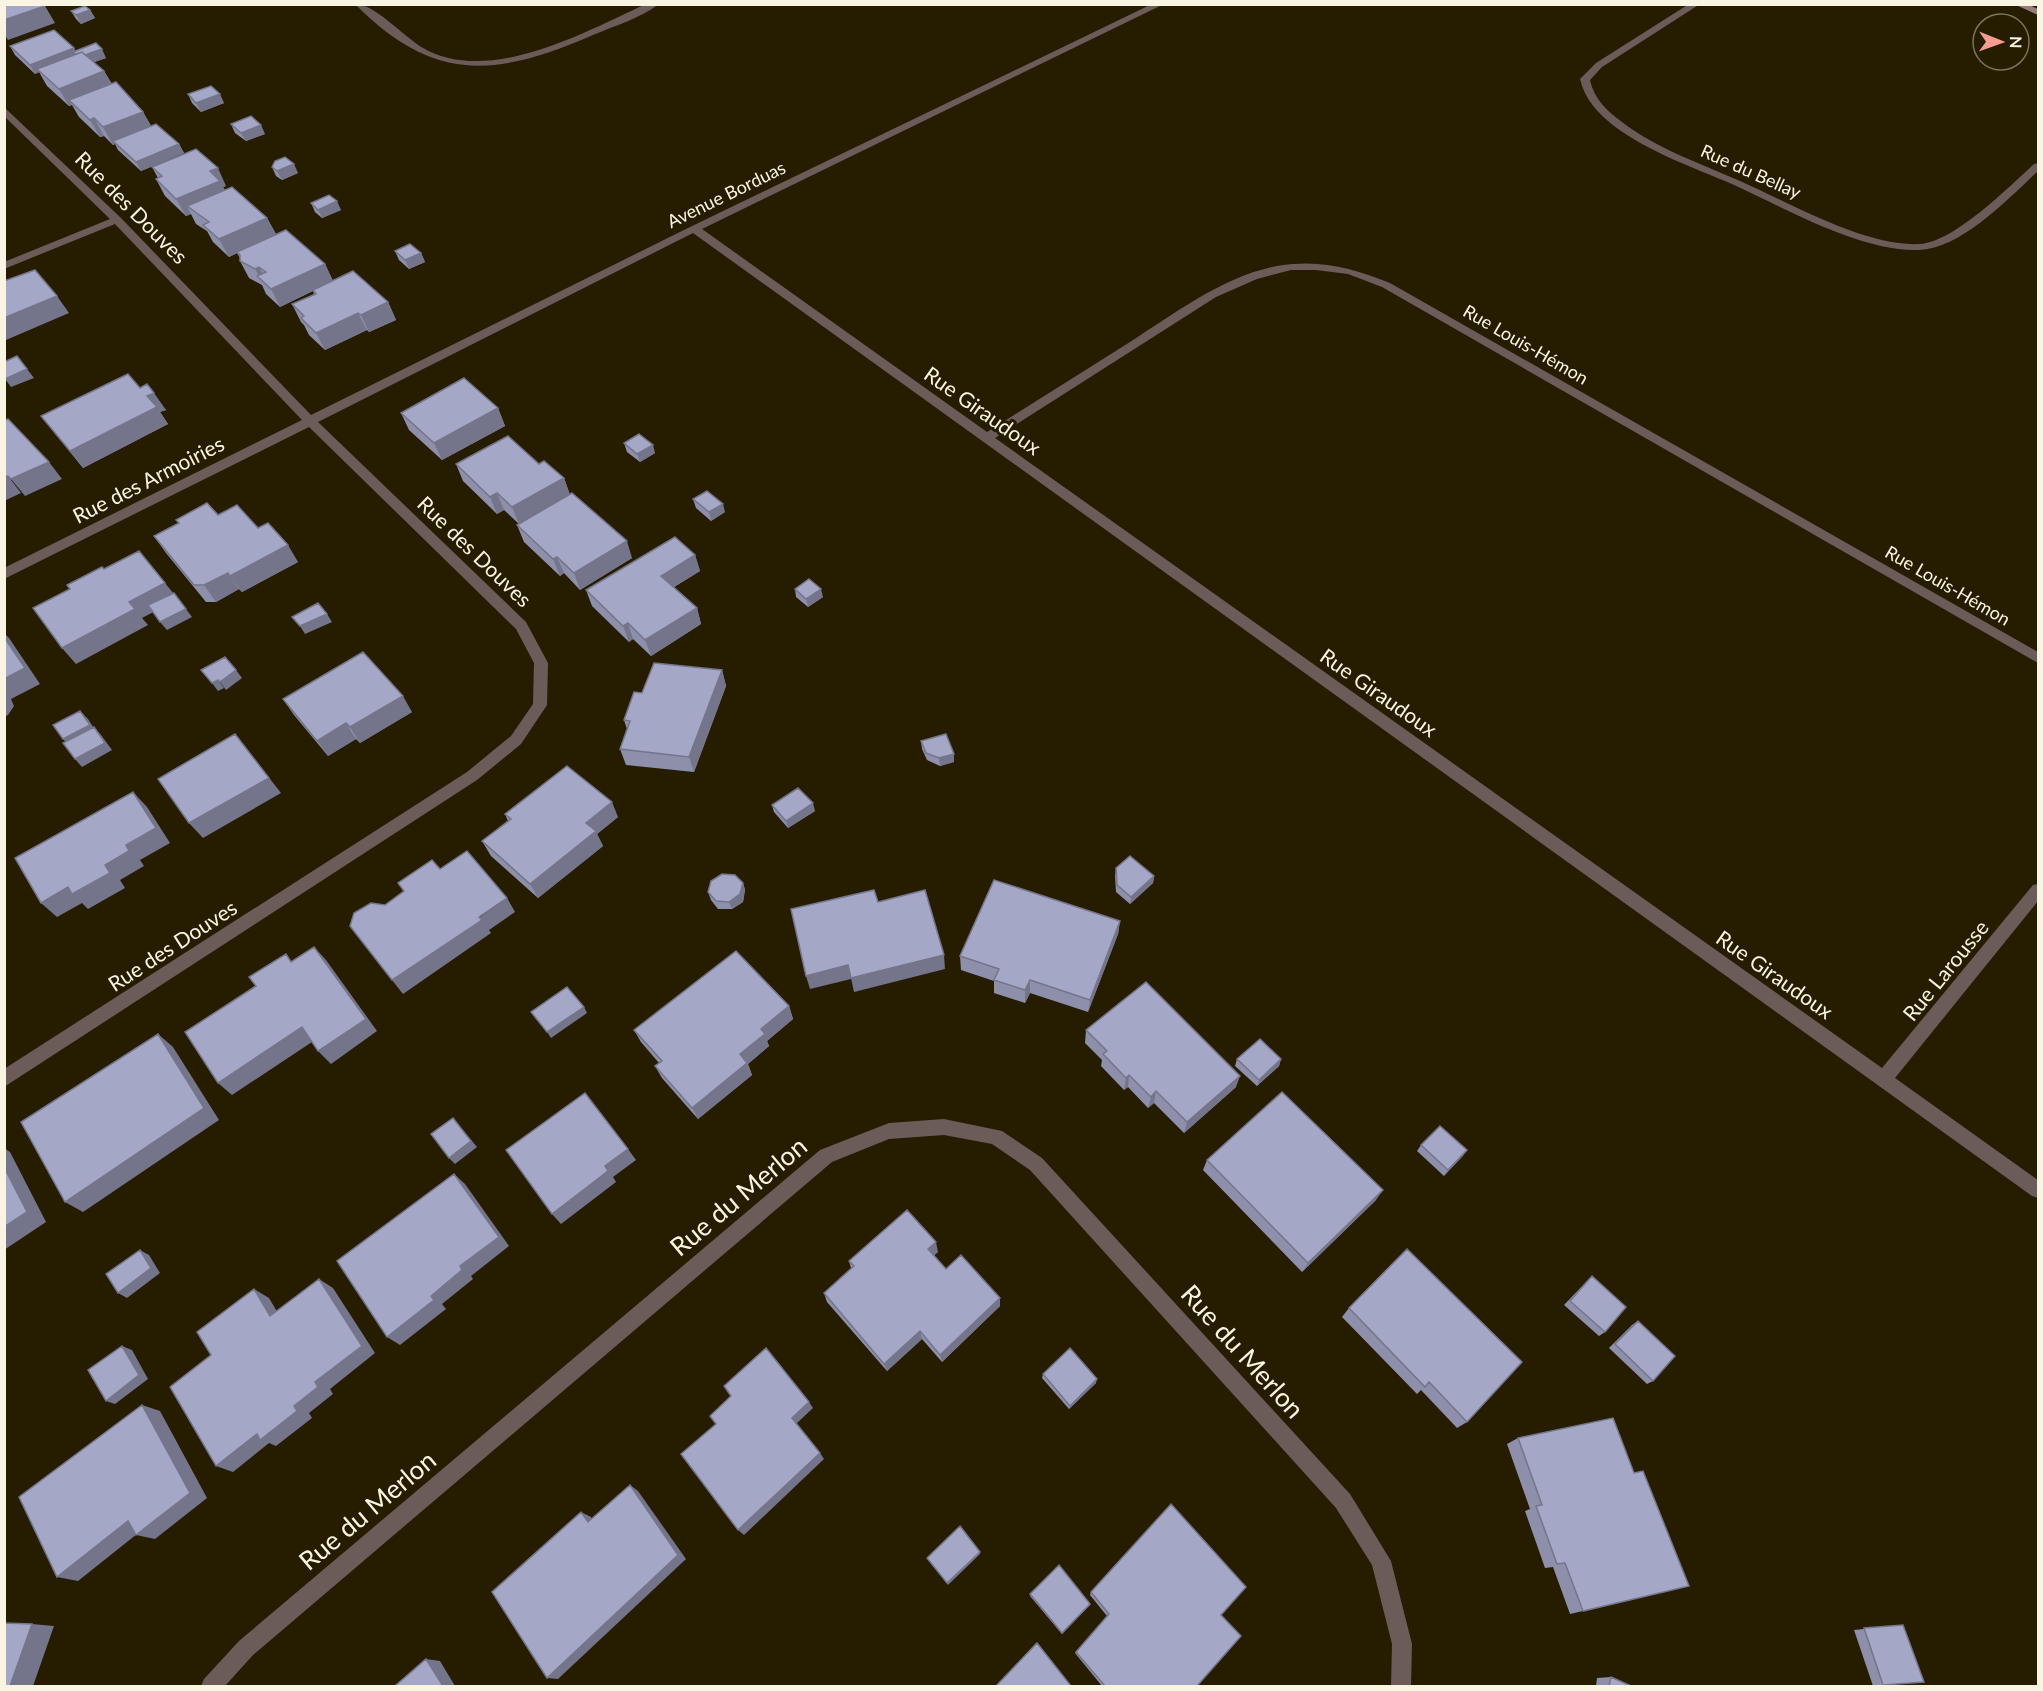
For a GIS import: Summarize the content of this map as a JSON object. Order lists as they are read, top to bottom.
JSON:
{
  "streets": {
    "street": [
      "Rue du Bellay",
      "Avenue Borduas",
      "Rue des Douves",
      "Rue Louis-Hémon",
      "Rue Giraudoux",
      "Rue des Armoiries",
      "Rue Larousse",
      "Rue du Merlon"
    ]
  },
  "crossings": [
    ["Avenue Borduas", "Rue des Douves"],
    ["Avenue Borduas", "Rue Giraudoux"],
    ["Avenue Borduas", "Rue des Armoiries"],
    ["Rue des Douves", "Rue des Armoiries"],
    ["Rue Louis-Hémon", "Rue Giraudoux"],
    ["Rue Giraudoux", "Rue Larousse"]
  ],
  "north": "right"
}
